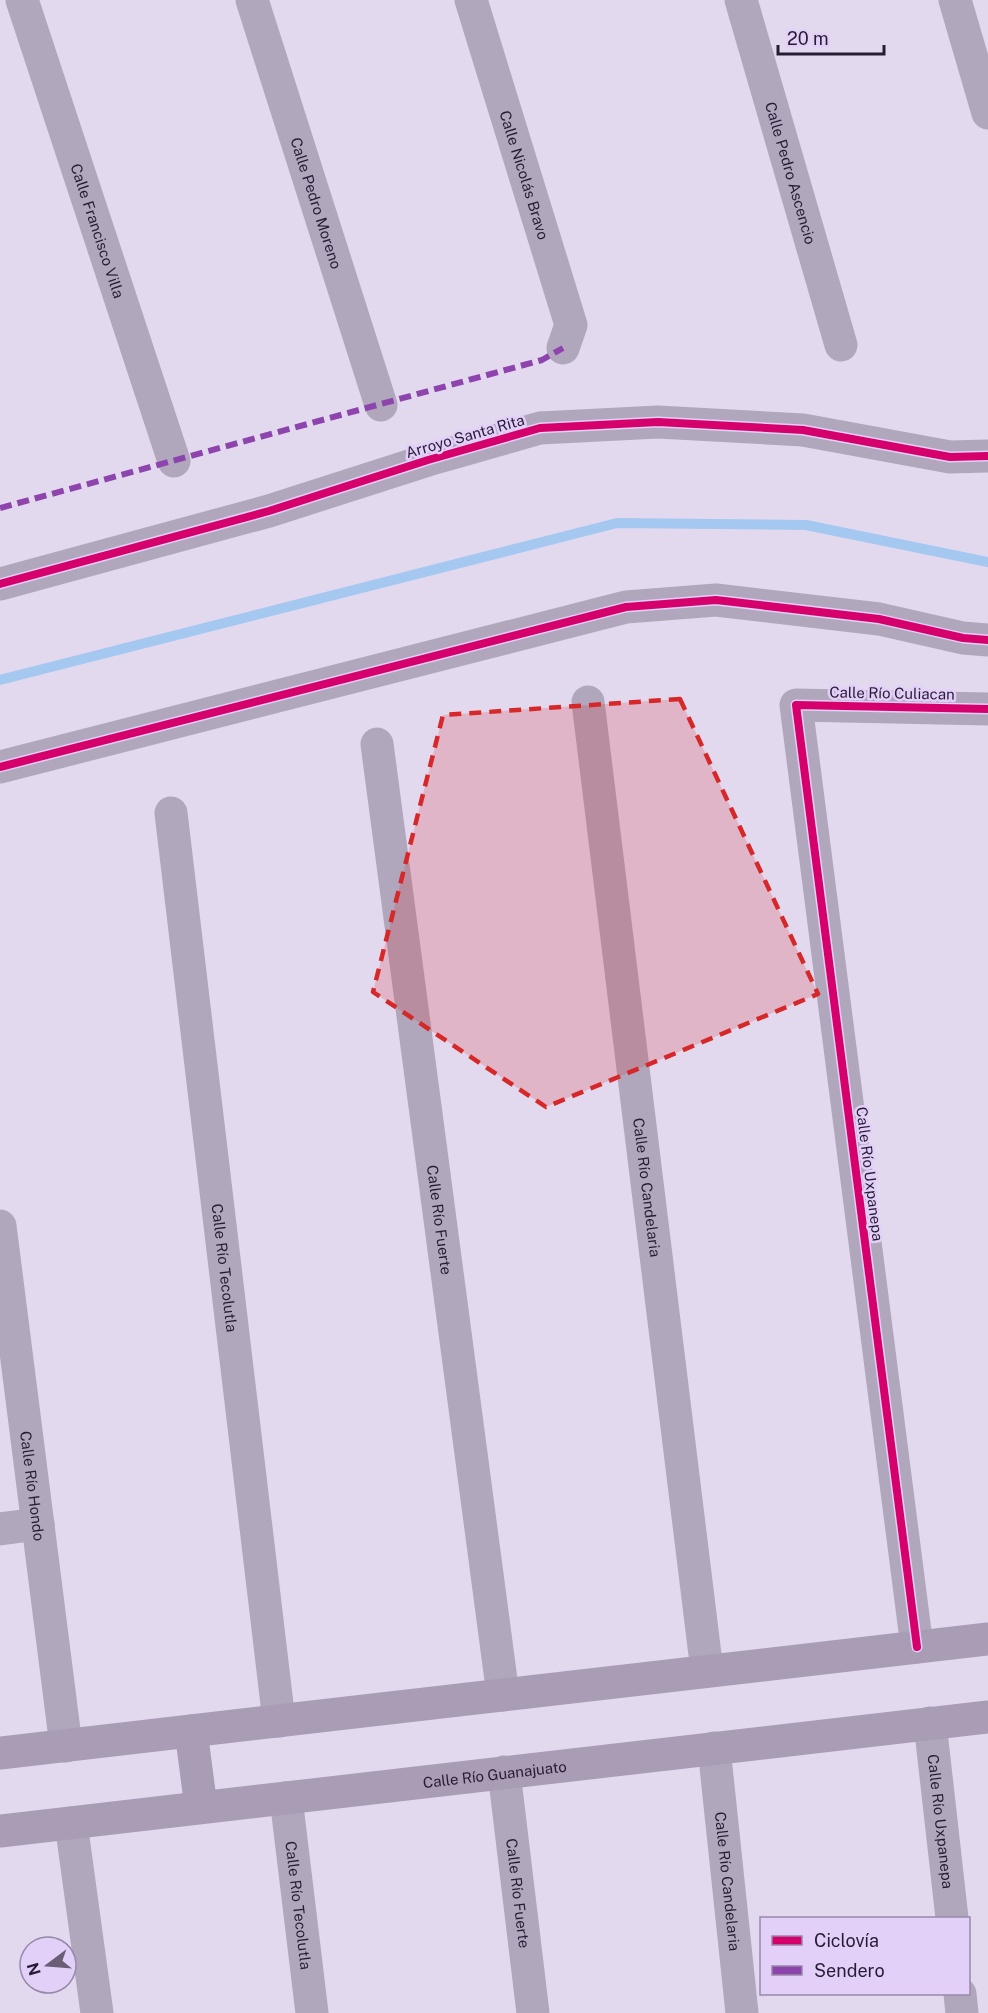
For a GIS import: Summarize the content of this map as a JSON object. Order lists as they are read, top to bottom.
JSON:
{
  "streets": {
    "street": [
      "Calle Pedro Ascencio",
      "Calle Nicolás Bravo",
      "Calle Pedro Moreno",
      "Calle Francisco Villa",
      "Arroyo Santa Rita",
      "Calle Río Culiacan",
      "Calle Río Uxpanepa",
      "Calle Río Candelaria",
      "Calle Río Fuerte",
      "Calle Río Tecolutla",
      "Calle Río Hondo",
      "Calle Río Guanajuato"
    ]
  },
  "crossings": [
    ["Calle Río Culiacan", "Calle Río Uxpanepa"],
    ["Calle Río Uxpanepa", "Calle Río Guanajuato"],
    ["Calle Río Candelaria", "Calle Río Guanajuato"],
    ["Calle Río Fuerte", "Calle Río Guanajuato"],
    ["Calle Río Tecolutla", "Calle Río Guanajuato"]
  ],
  "legend": ["Ciclovía", "Sendero"],
  "scale_bar": "20 m",
  "north": "left"
}
